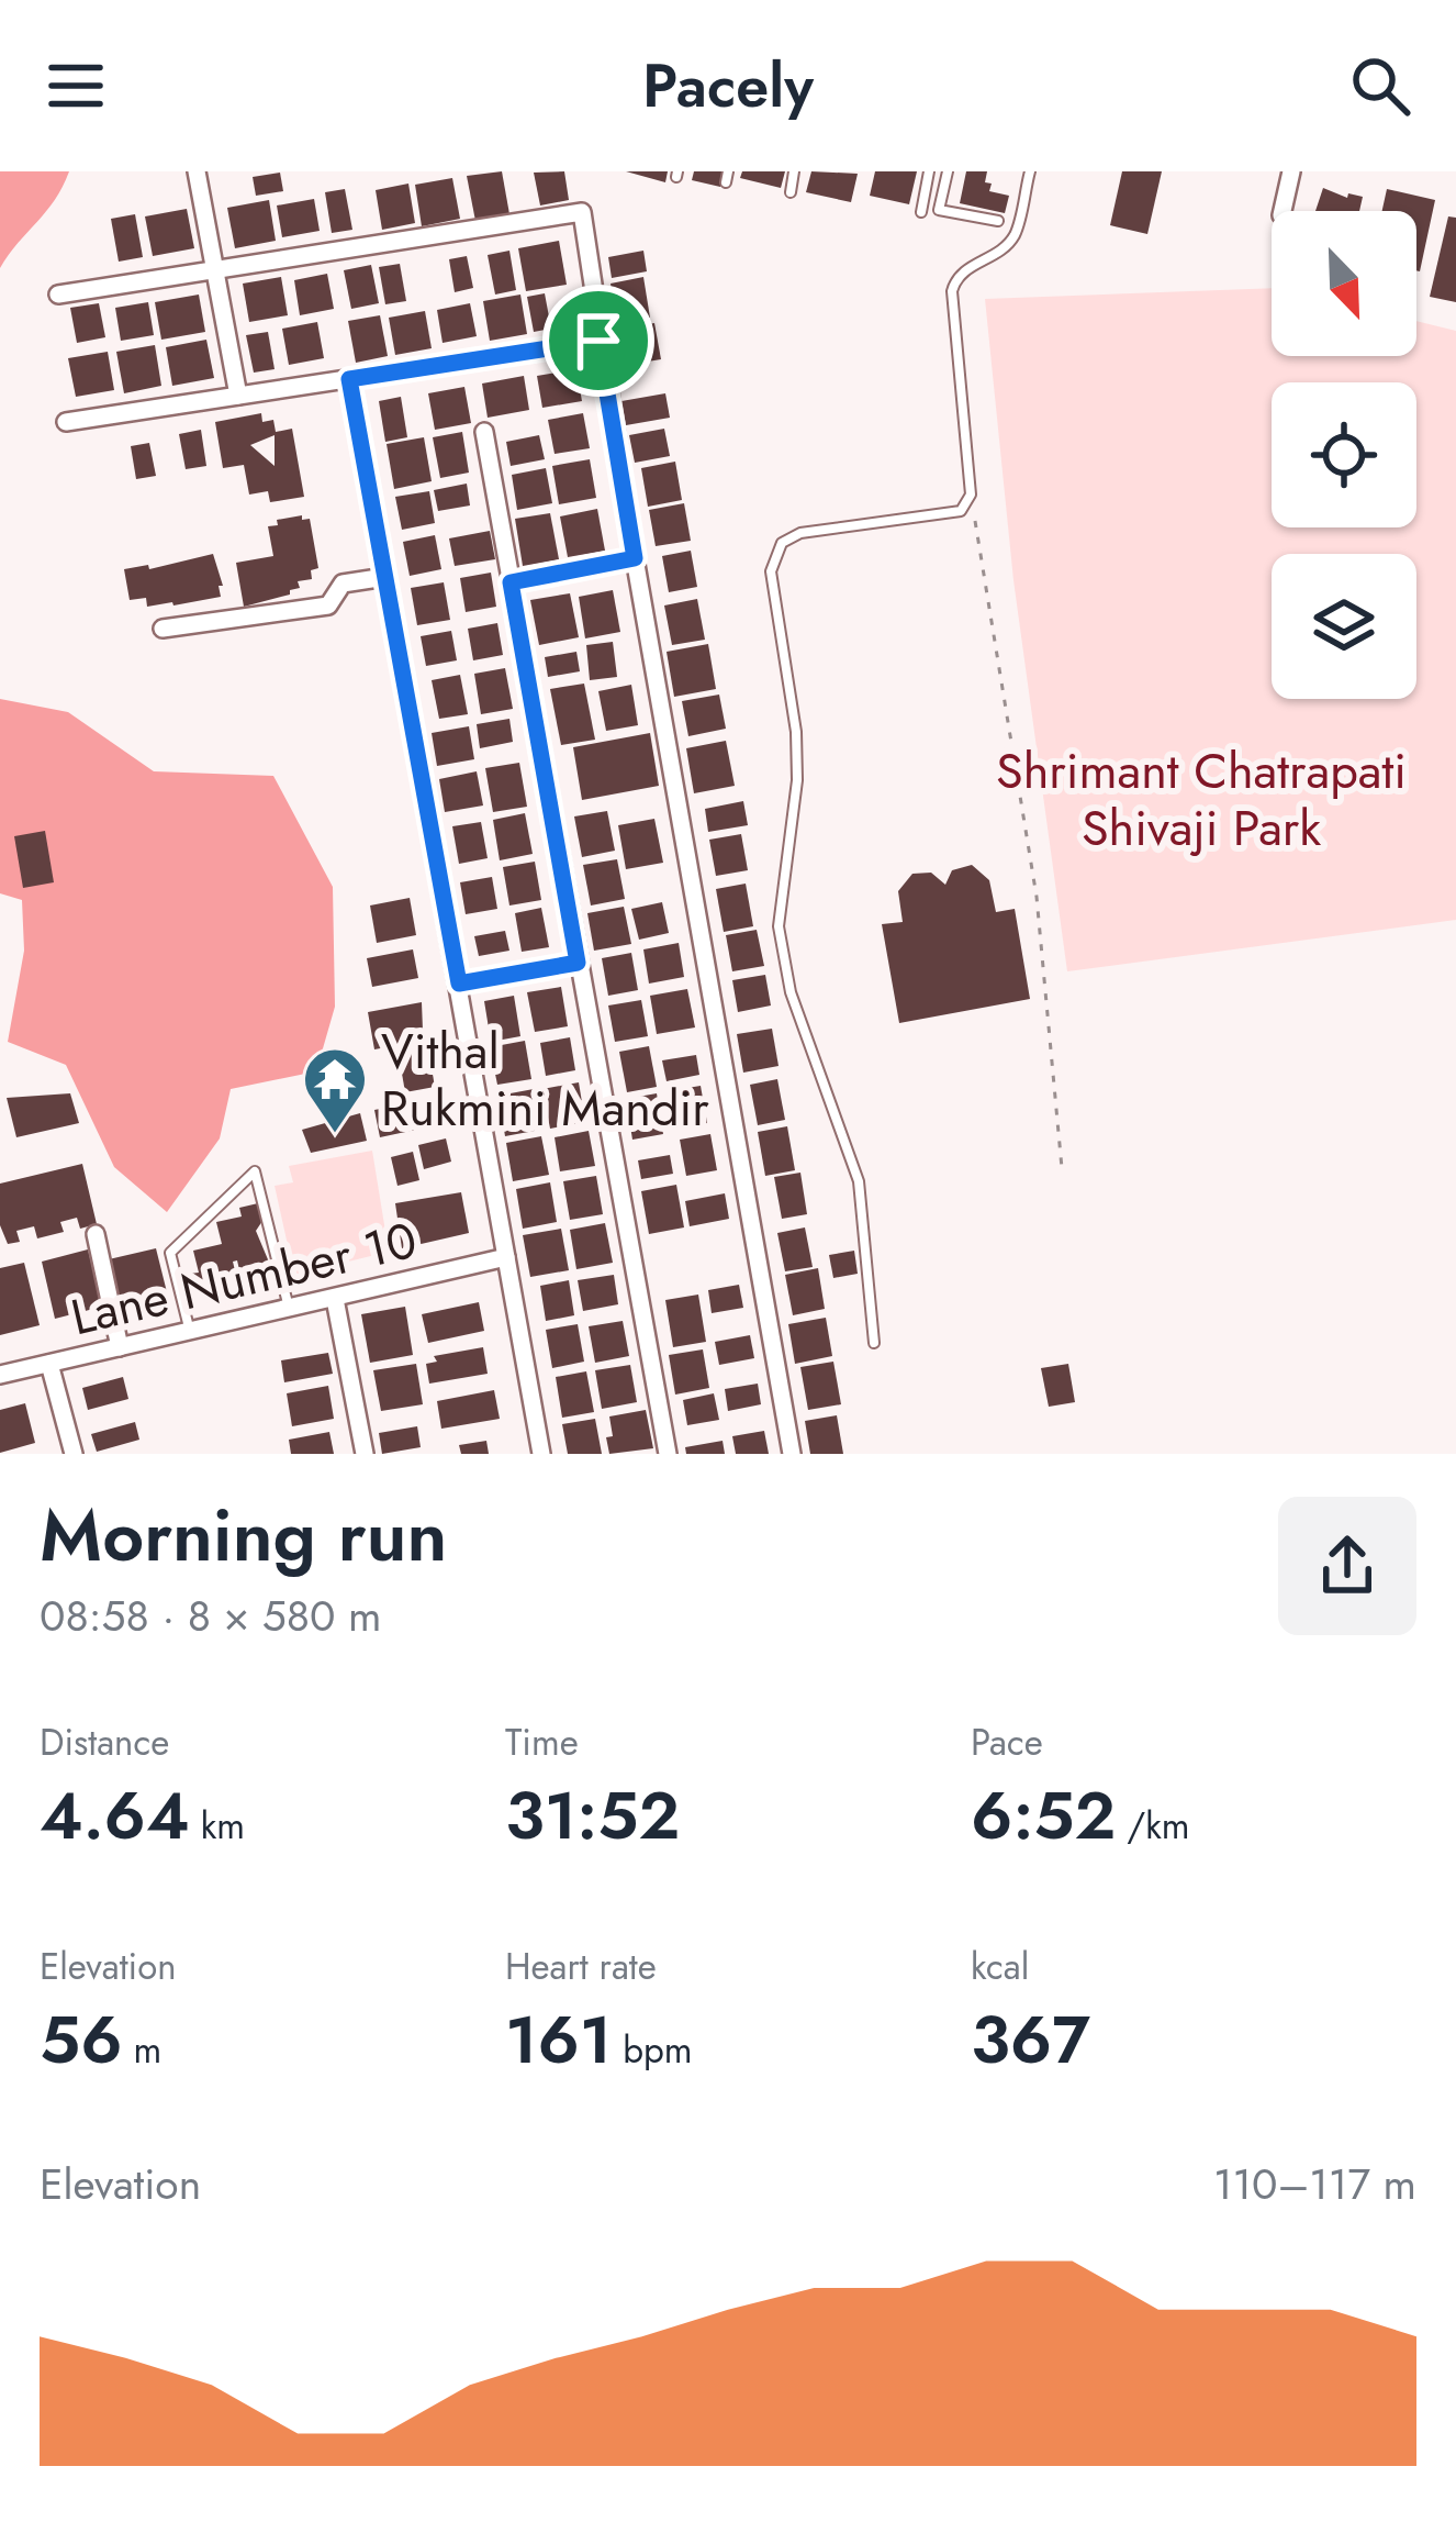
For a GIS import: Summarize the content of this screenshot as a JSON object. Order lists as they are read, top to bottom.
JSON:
{
  "streets": {
    "street": ["Lane Number 10"]
  },
  "parks": ["Shrimant Chatrapati Shivaji Park"],
  "places": {
    "temple": ["Vithal Rukmini Mandir"]
  },
  "north": "bottom right",
  "page": {
    "header": "Pacely",
    "heading": ["Morning run", "08:58 · 8 × 580 m"],
    "stats": [
      ["Distance", "4.64 km"],
      ["Time", "31:52"],
      ["Pace", "6:52 /km"],
      ["Elevation", "56 m"],
      ["Heart rate", "161 bpm"],
      ["kcal", "367"]
    ],
    "chart": ["Elevation", "110–117 m"]
  }
}
